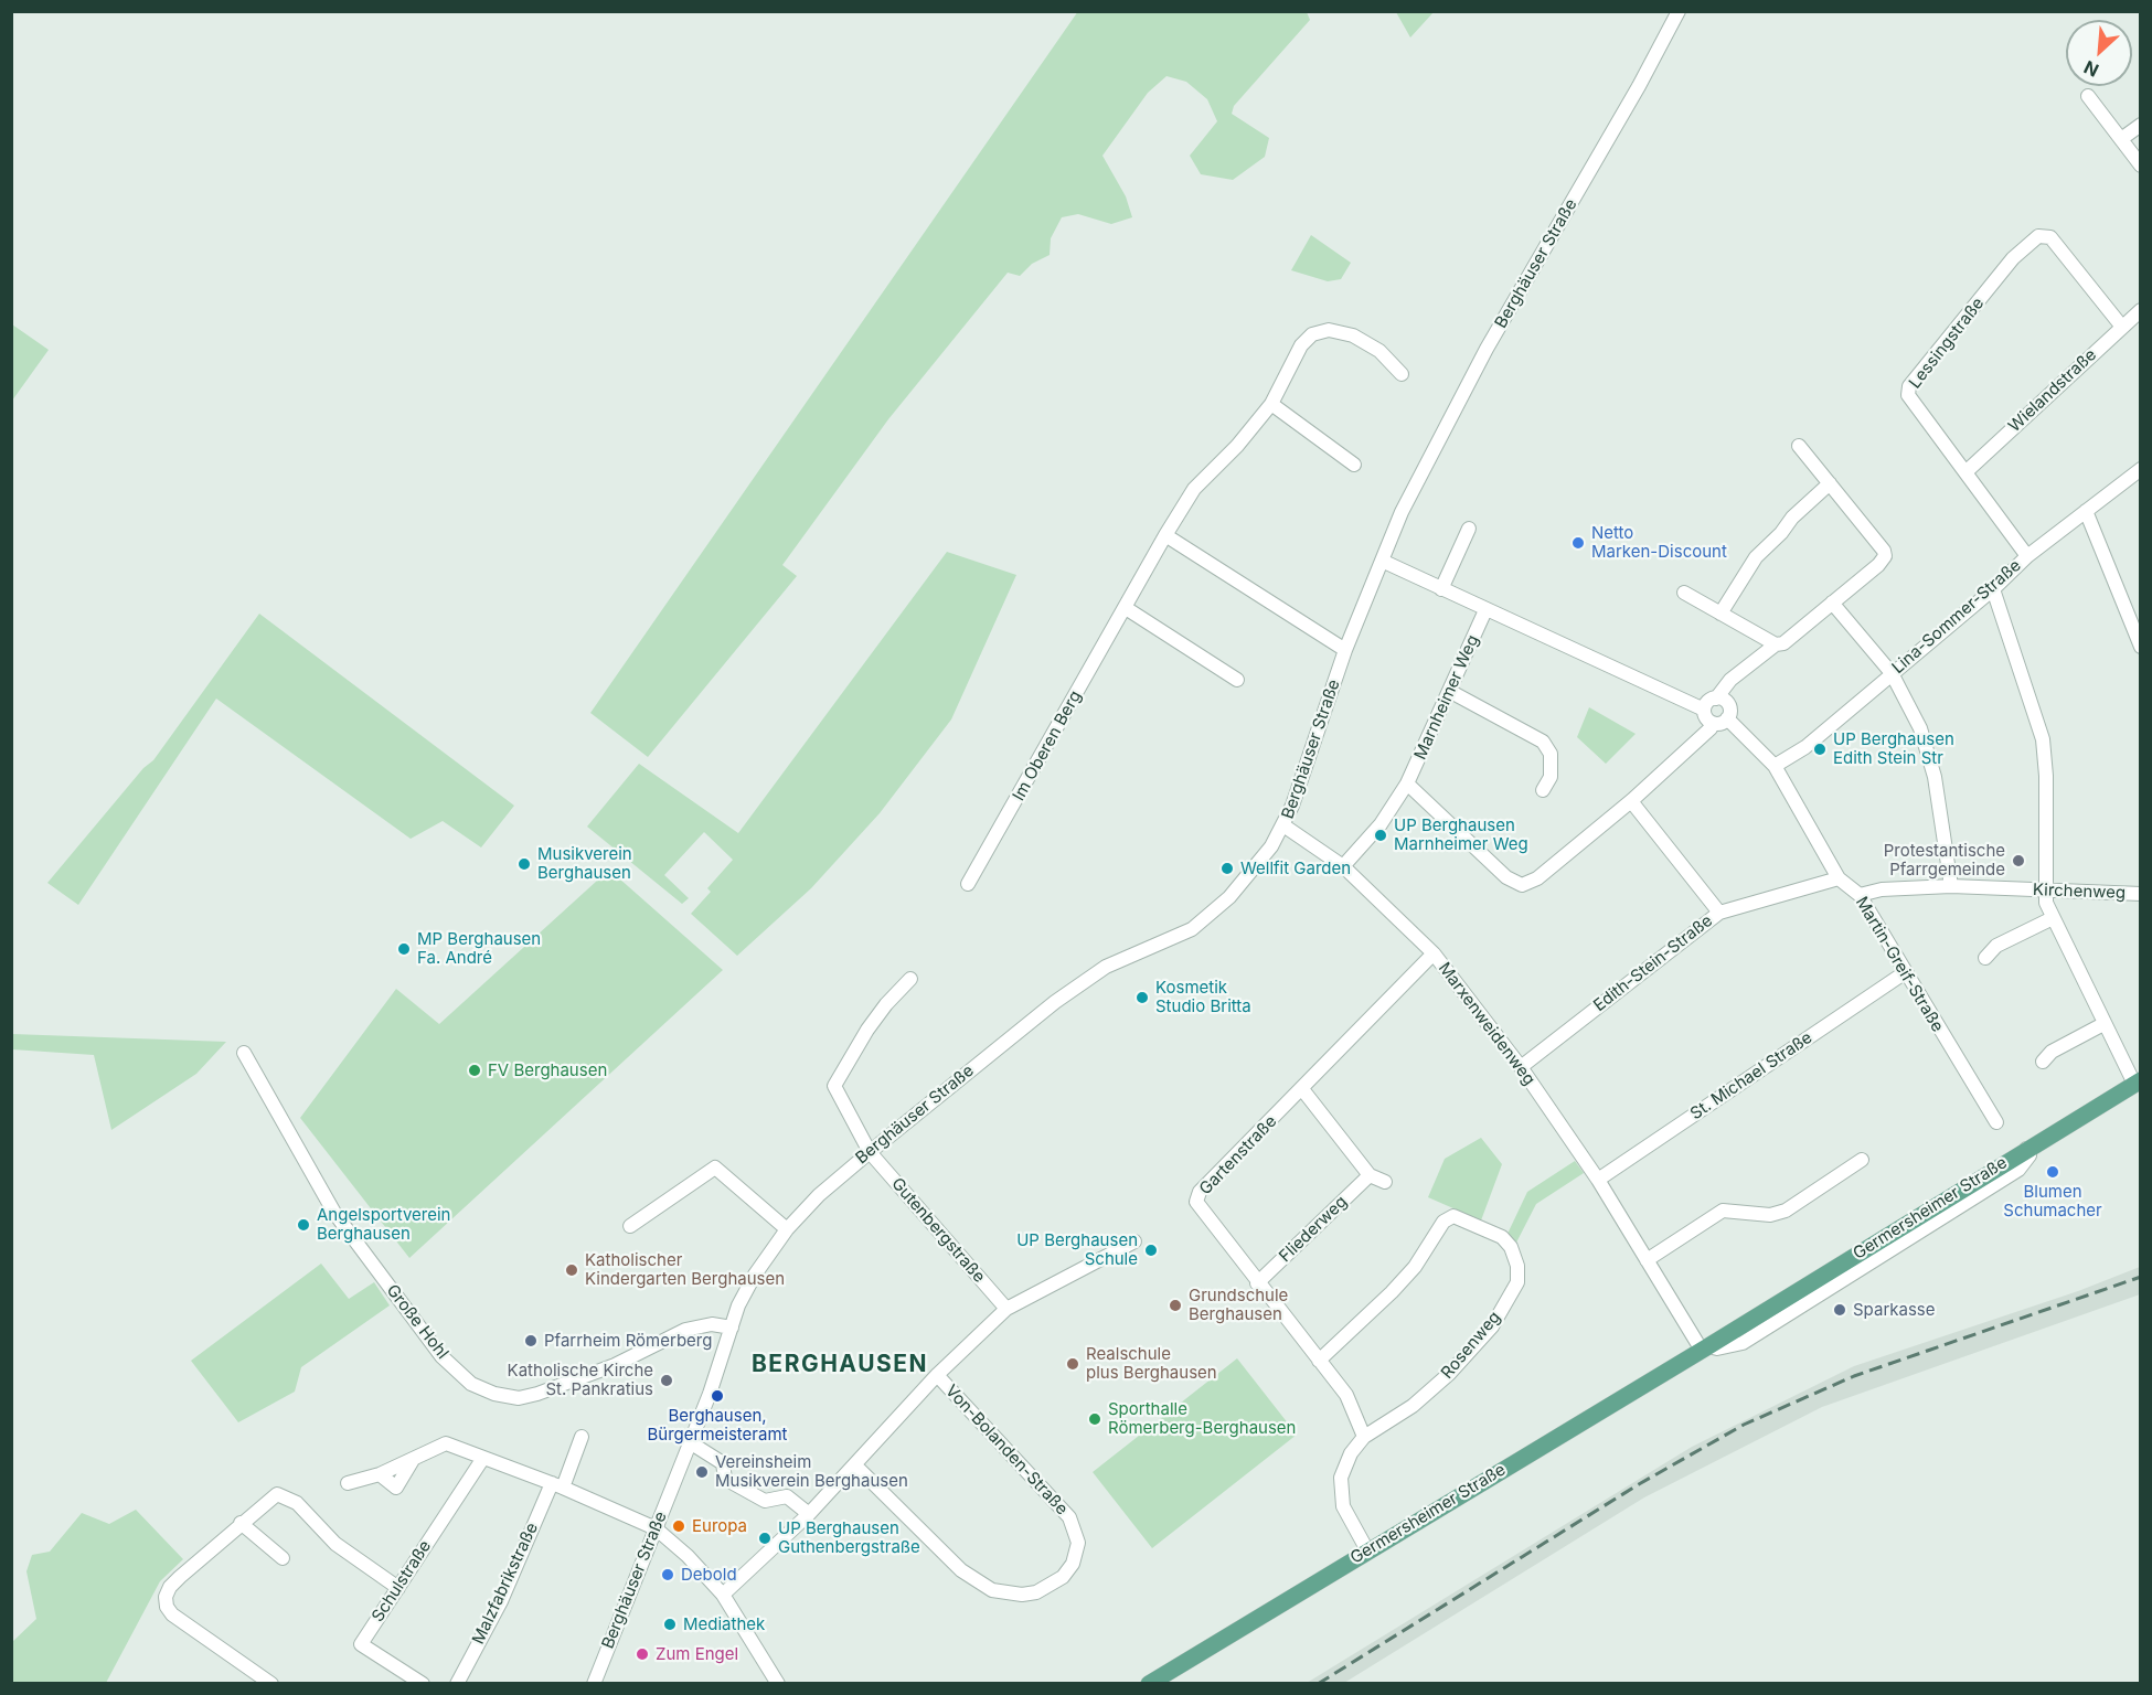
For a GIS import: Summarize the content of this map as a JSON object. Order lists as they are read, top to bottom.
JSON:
{
  "streets": {
    "main road": ["Germersheimer Straße"],
    "street": [
      "Berghäuser Straße",
      "Lessingstraße",
      "Wielandstraße",
      "Lina-Sommer-Straße",
      "Marnheimer Weg",
      "Im Oberen Berg",
      "Kirchenweg",
      "Edith-Stein-Straße",
      "Martin-Greif-Straße",
      "Marxenweidenweg",
      "St. Michael Straße",
      "Gartenstraße",
      "Fliederweg",
      "Gutenbergstraße",
      "Große Hohl",
      "Rosenweg",
      "Von-Bolanden-Straße",
      "Schulstraße",
      "Malzfabrikstraße"
    ]
  },
  "crossings": [
    ["Berghäuser Straße", "Marxenweidenweg"],
    ["Berghäuser Straße", "Gutenbergstraße"],
    ["Berghäuser Straße", "Große Hohl"],
    ["Lessingstraße", "Wielandstraße"],
    ["Lessingstraße", "Lina-Sommer-Straße"],
    ["Lina-Sommer-Straße", "Martin-Greif-Straße"],
    ["Marnheimer Weg", "Marxenweidenweg"],
    ["Kirchenweg", "Martin-Greif-Straße"],
    ["Edith-Stein-Straße", "Martin-Greif-Straße"],
    ["Edith-Stein-Straße", "Marxenweidenweg"],
    ["Martin-Greif-Straße", "St. Michael Straße"],
    ["Marxenweidenweg", "St. Michael Straße"],
    ["Marxenweidenweg", "Gartenstraße"],
    ["Marxenweidenweg", "Germersheimer Straße"],
    ["Gartenstraße", "Fliederweg"],
    ["Gartenstraße", "Rosenweg"]
  ],
  "districts": ["BERGHAUSEN"],
  "places": [
    "Netto Marken-Discount",
    "UP Berghausen Edith Stein Str",
    "UP Berghausen Marnheimer Weg",
    "Protestantische Pfarrgemeinde",
    "Musikverein Berghausen",
    "Wellfit Garden",
    "MP Berghausen Fa. André",
    "Kosmetik Studio Britta",
    "FV Berghausen",
    "Blumen Schumacher",
    "Angelsportverein Berghausen",
    "UP Berghausen Schule",
    "Katholischer Kindergarten Berghausen",
    "Grundschule Berghausen",
    "Sparkasse",
    "Pfarrheim Römerberg",
    "Realschule plus Berghausen",
    "Katholische Kirche St. Pankratius",
    "Berghausen, Bürgermeisteramt",
    "Sporthalle Römerberg-Berghausen",
    "Vereinsheim Musikverein Berghausen",
    "Europa",
    "UP Berghausen Guthenbergstraße",
    "Debold",
    "Mediathek",
    "Zum Engel"
  ],
  "north": "bottom left"
}
